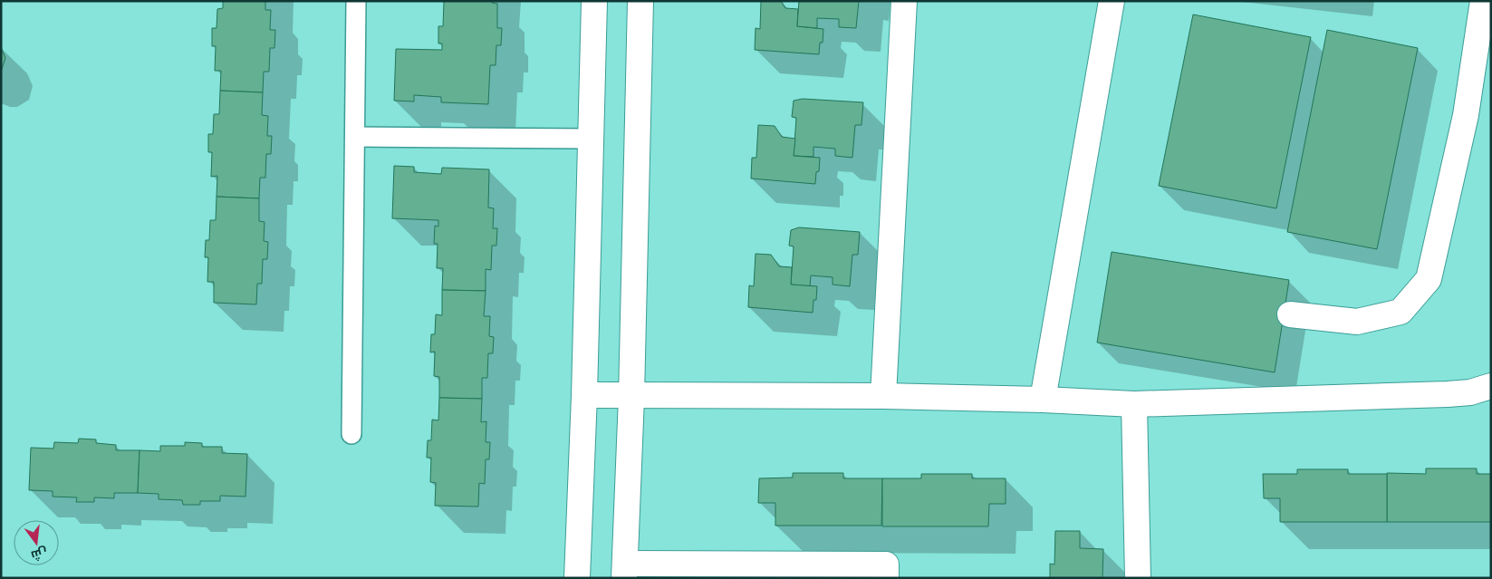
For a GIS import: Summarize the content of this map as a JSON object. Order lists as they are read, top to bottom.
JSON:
{
  "north": "bottom"
}
